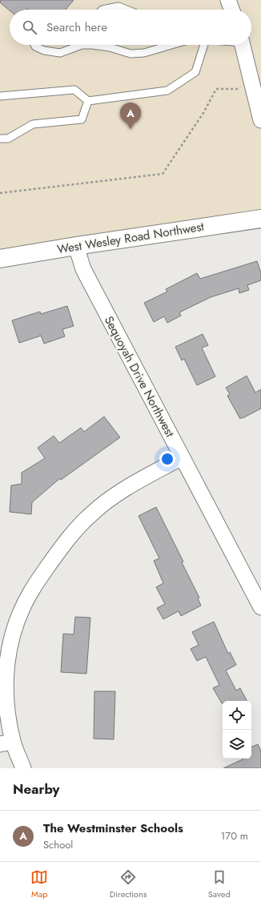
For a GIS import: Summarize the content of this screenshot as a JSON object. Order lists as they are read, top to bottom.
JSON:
{
  "streets": {
    "street": ["West Wesley Road Northwest", "Sequoyah Drive Northwest"]
  },
  "crossings": [
    ["West Wesley Road Northwest", "Sequoyah Drive Northwest"]
  ],
  "page": {
    "search": "Search here",
    "pins": "A",
    "heading": "Nearby",
    "list": [
      {
        "mark": "A",
        "name": "The Westminster Schools",
        "note": "School",
        "value": "170 m"
      }
    ],
    "nav": ["Map", "Directions", "Saved"]
  }
}
